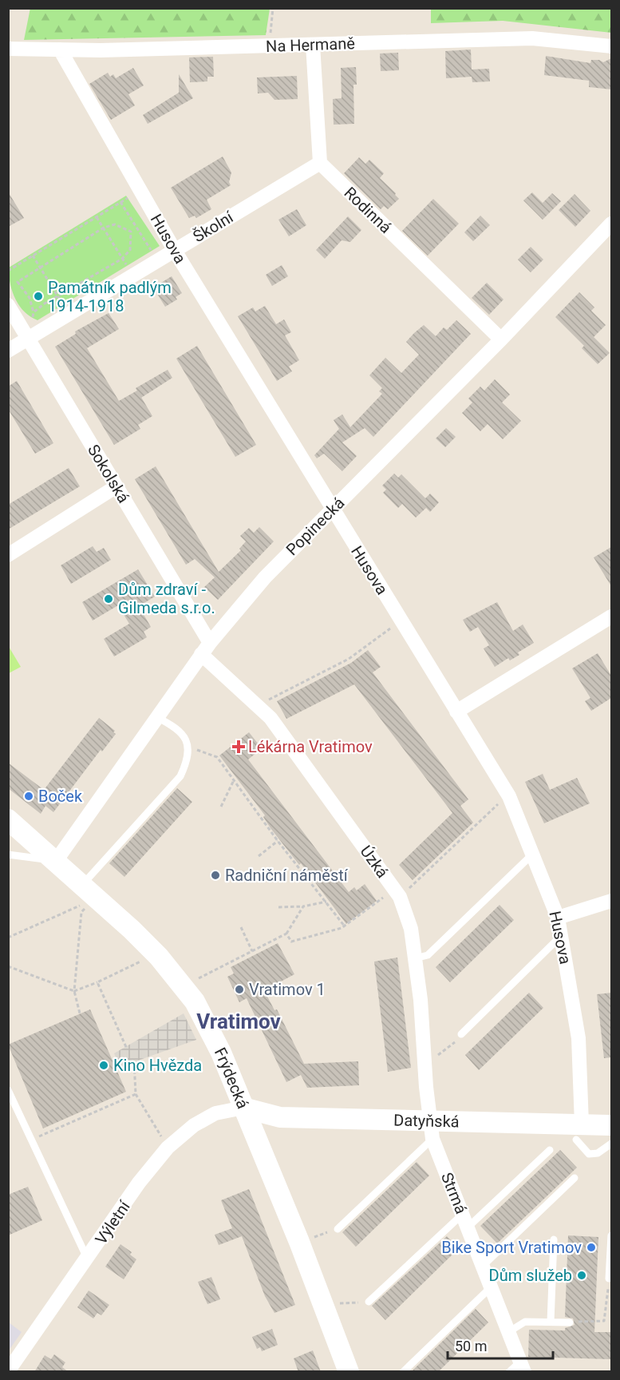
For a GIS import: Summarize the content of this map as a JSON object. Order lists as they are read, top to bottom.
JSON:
{
  "streets": {
    "main road": ["Frýdecká", "Datyňská"],
    "street": [
      "Na Hermaně",
      "Rodinná",
      "Školní",
      "Husova",
      "Sokolská",
      "Popinecká",
      "Úzká",
      "Strmá",
      "Výletní"
    ]
  },
  "crossings": [
    ["Na Hermaně", "Husova"],
    ["Rodinná", "Školní"],
    ["Rodinná", "Popinecká"],
    ["Školní", "Husova"],
    ["Školní", "Sokolská"],
    ["Husova", "Popinecká"],
    ["Husova", "Datyňská"],
    ["Sokolská", "Popinecká"],
    ["Sokolská", "Úzká"],
    ["Popinecká", "Úzká"],
    ["Popinecká", "Frýdecká"],
    ["Úzká", "Datyňská"],
    ["Úzká", "Strmá"],
    ["Frýdecká", "Datyňská"],
    ["Frýdecká", "Výletní"],
    ["Datyňská", "Strmá"],
    ["Datyňská", "Výletní"]
  ],
  "districts": ["Vratimov"],
  "places": {
    "other": [
      "Památník padlým 1914-1918",
      "Dům zdraví - Gilmeda s.r.o.",
      "Boček",
      "Radniční náměstí",
      "Vratimov 1",
      "Kino Hvězda",
      "Bike Sport Vratimov",
      "Dům služeb"
    ],
    "health": ["Lékárna Vratimov"]
  },
  "scale_bar": "50 m"
}
